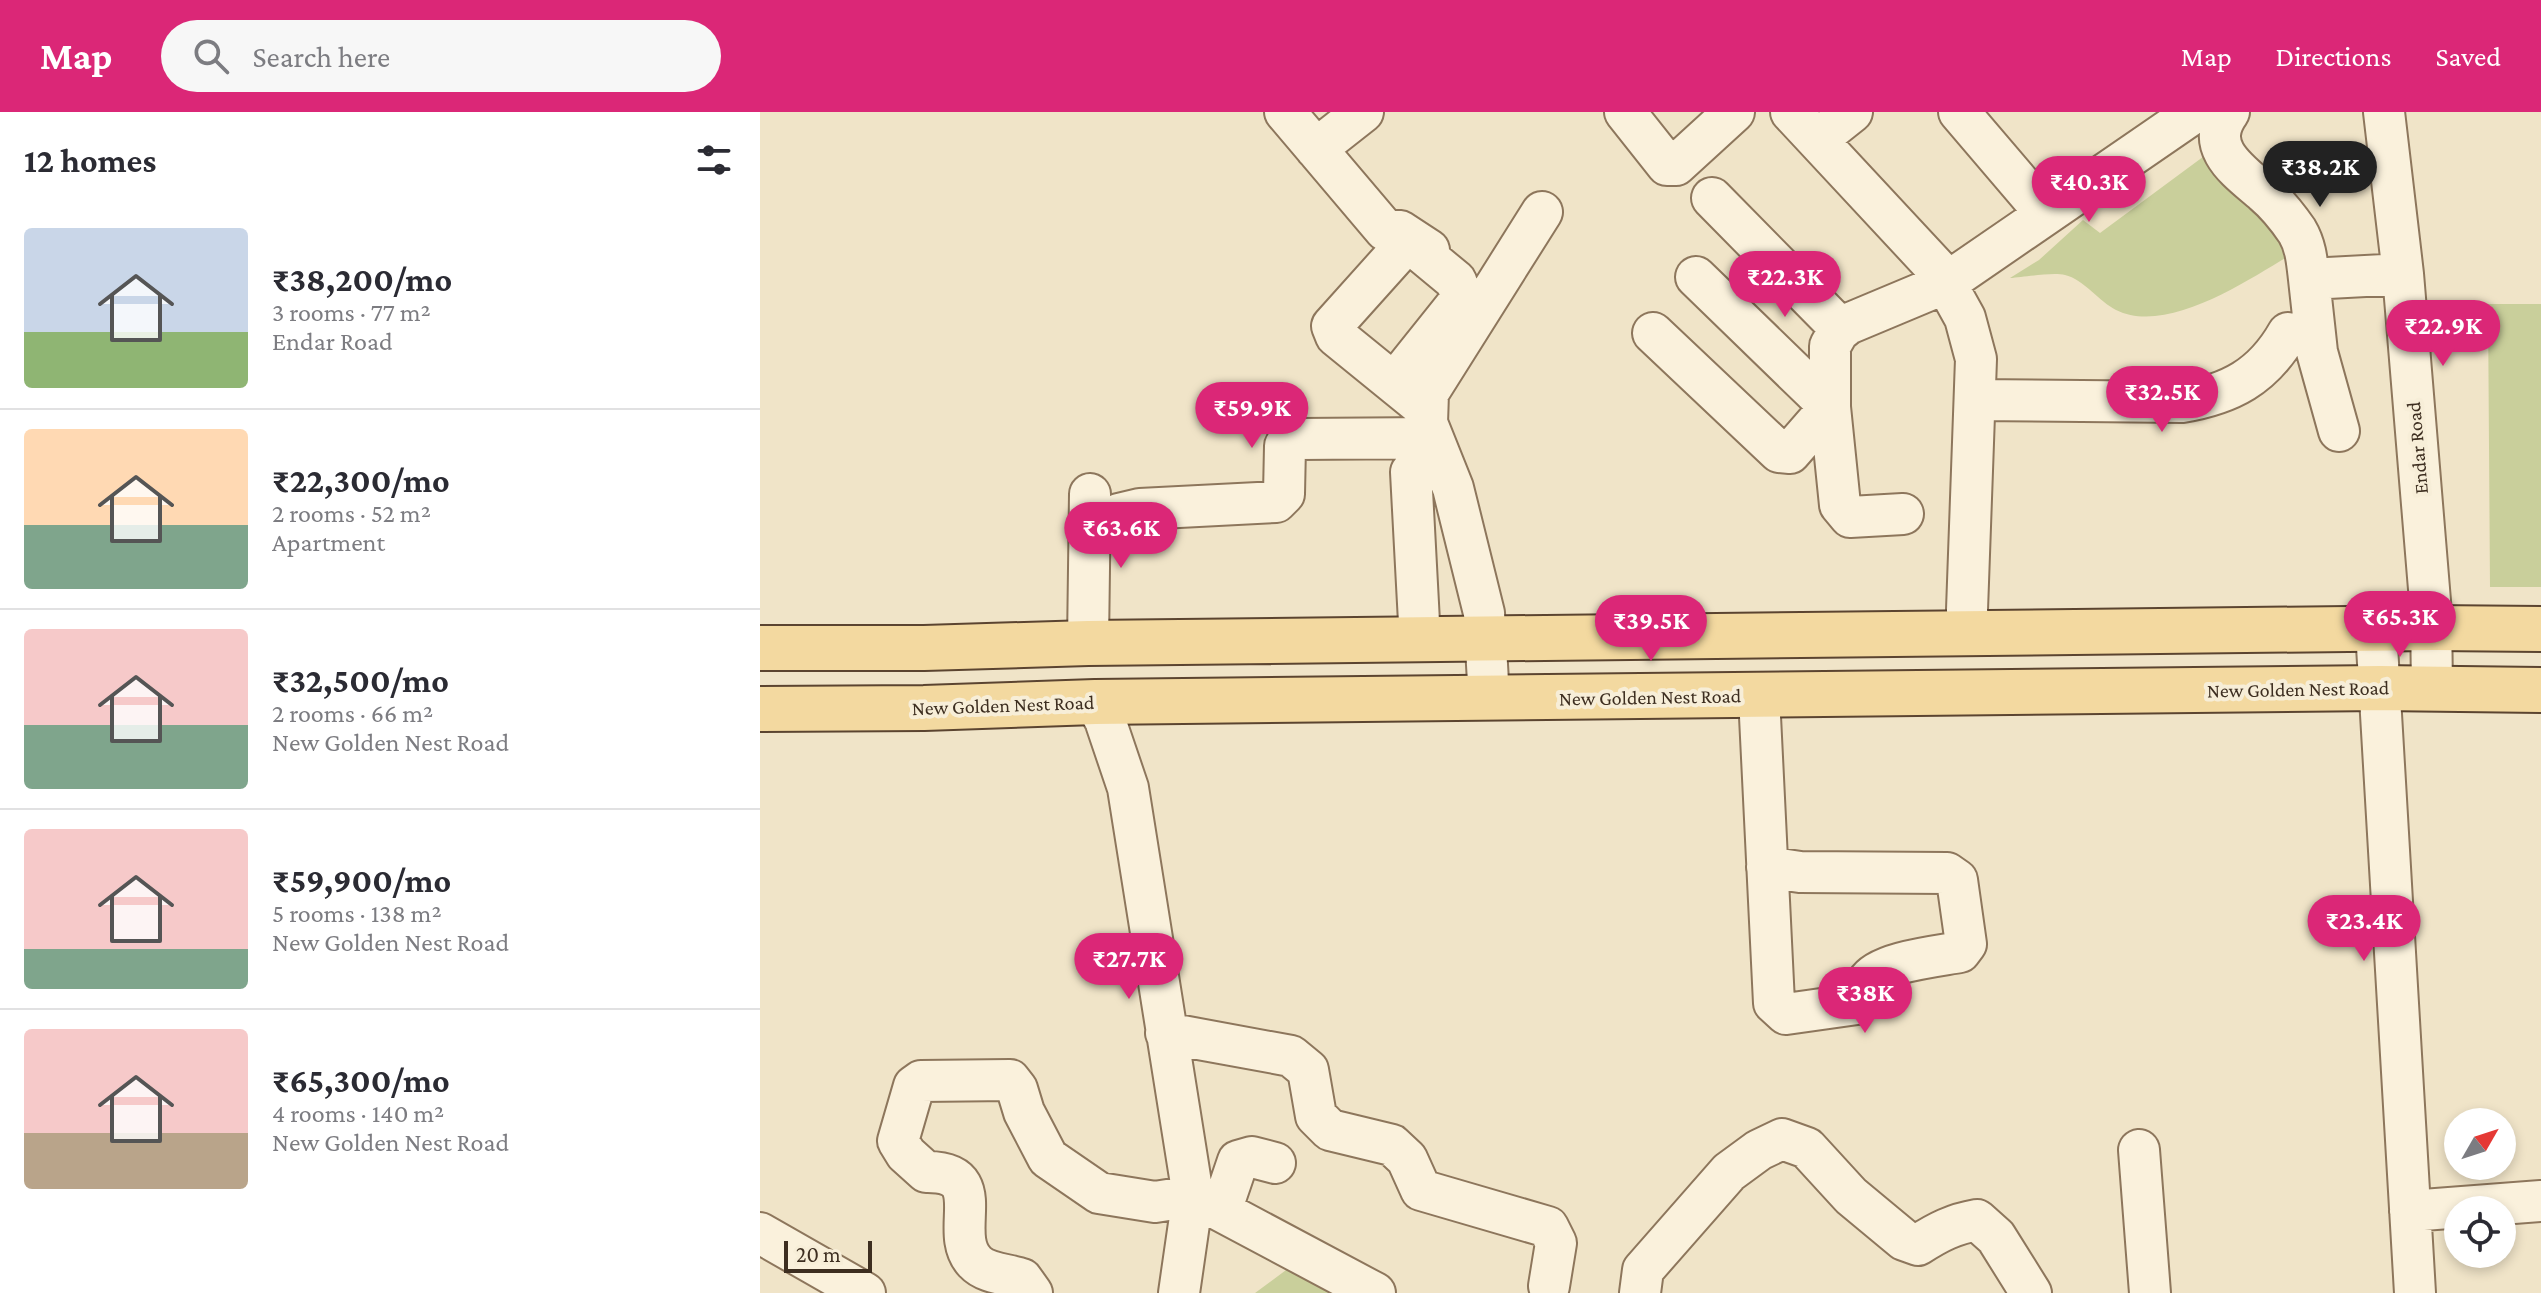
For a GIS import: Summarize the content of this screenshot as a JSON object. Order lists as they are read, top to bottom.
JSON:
{
  "streets": {
    "main road": ["New Golden Nest Road"],
    "street": ["Endar Road"]
  },
  "crossings": [
    ["Endar Road", "New Golden Nest Road"]
  ],
  "scale_bar": "20 m",
  "north": "top right",
  "page": {
    "header": "Map",
    "search": "Search here",
    "nav": ["Map", "Directions", "Saved"],
    "heading": "12 homes",
    "price": [
      "₹38.2K",
      "₹40.3K",
      "₹22.3K",
      "₹22.9K",
      "₹32.5K",
      "₹59.9K",
      "₹63.6K",
      "₹65.3K",
      "₹39.5K",
      "₹23.4K",
      "₹27.7K",
      "₹38K"
    ],
    "list": [
      {
        "name": "₹38,200/mo",
        "note": "3 rooms · 77 m² · Endar Road"
      },
      {
        "name": "₹22,300/mo",
        "note": "2 rooms · 52 m² · Apartment"
      },
      {
        "name": "₹32,500/mo",
        "note": "2 rooms · 66 m² · New Golden Nest Road"
      },
      {
        "name": "₹59,900/mo",
        "note": "5 rooms · 138 m² · New Golden Nest Road"
      },
      {
        "name": "₹65,300/mo",
        "note": "4 rooms · 140 m² · New Golden Nest Road"
      }
    ],
    "scale": "20 m"
  }
}
